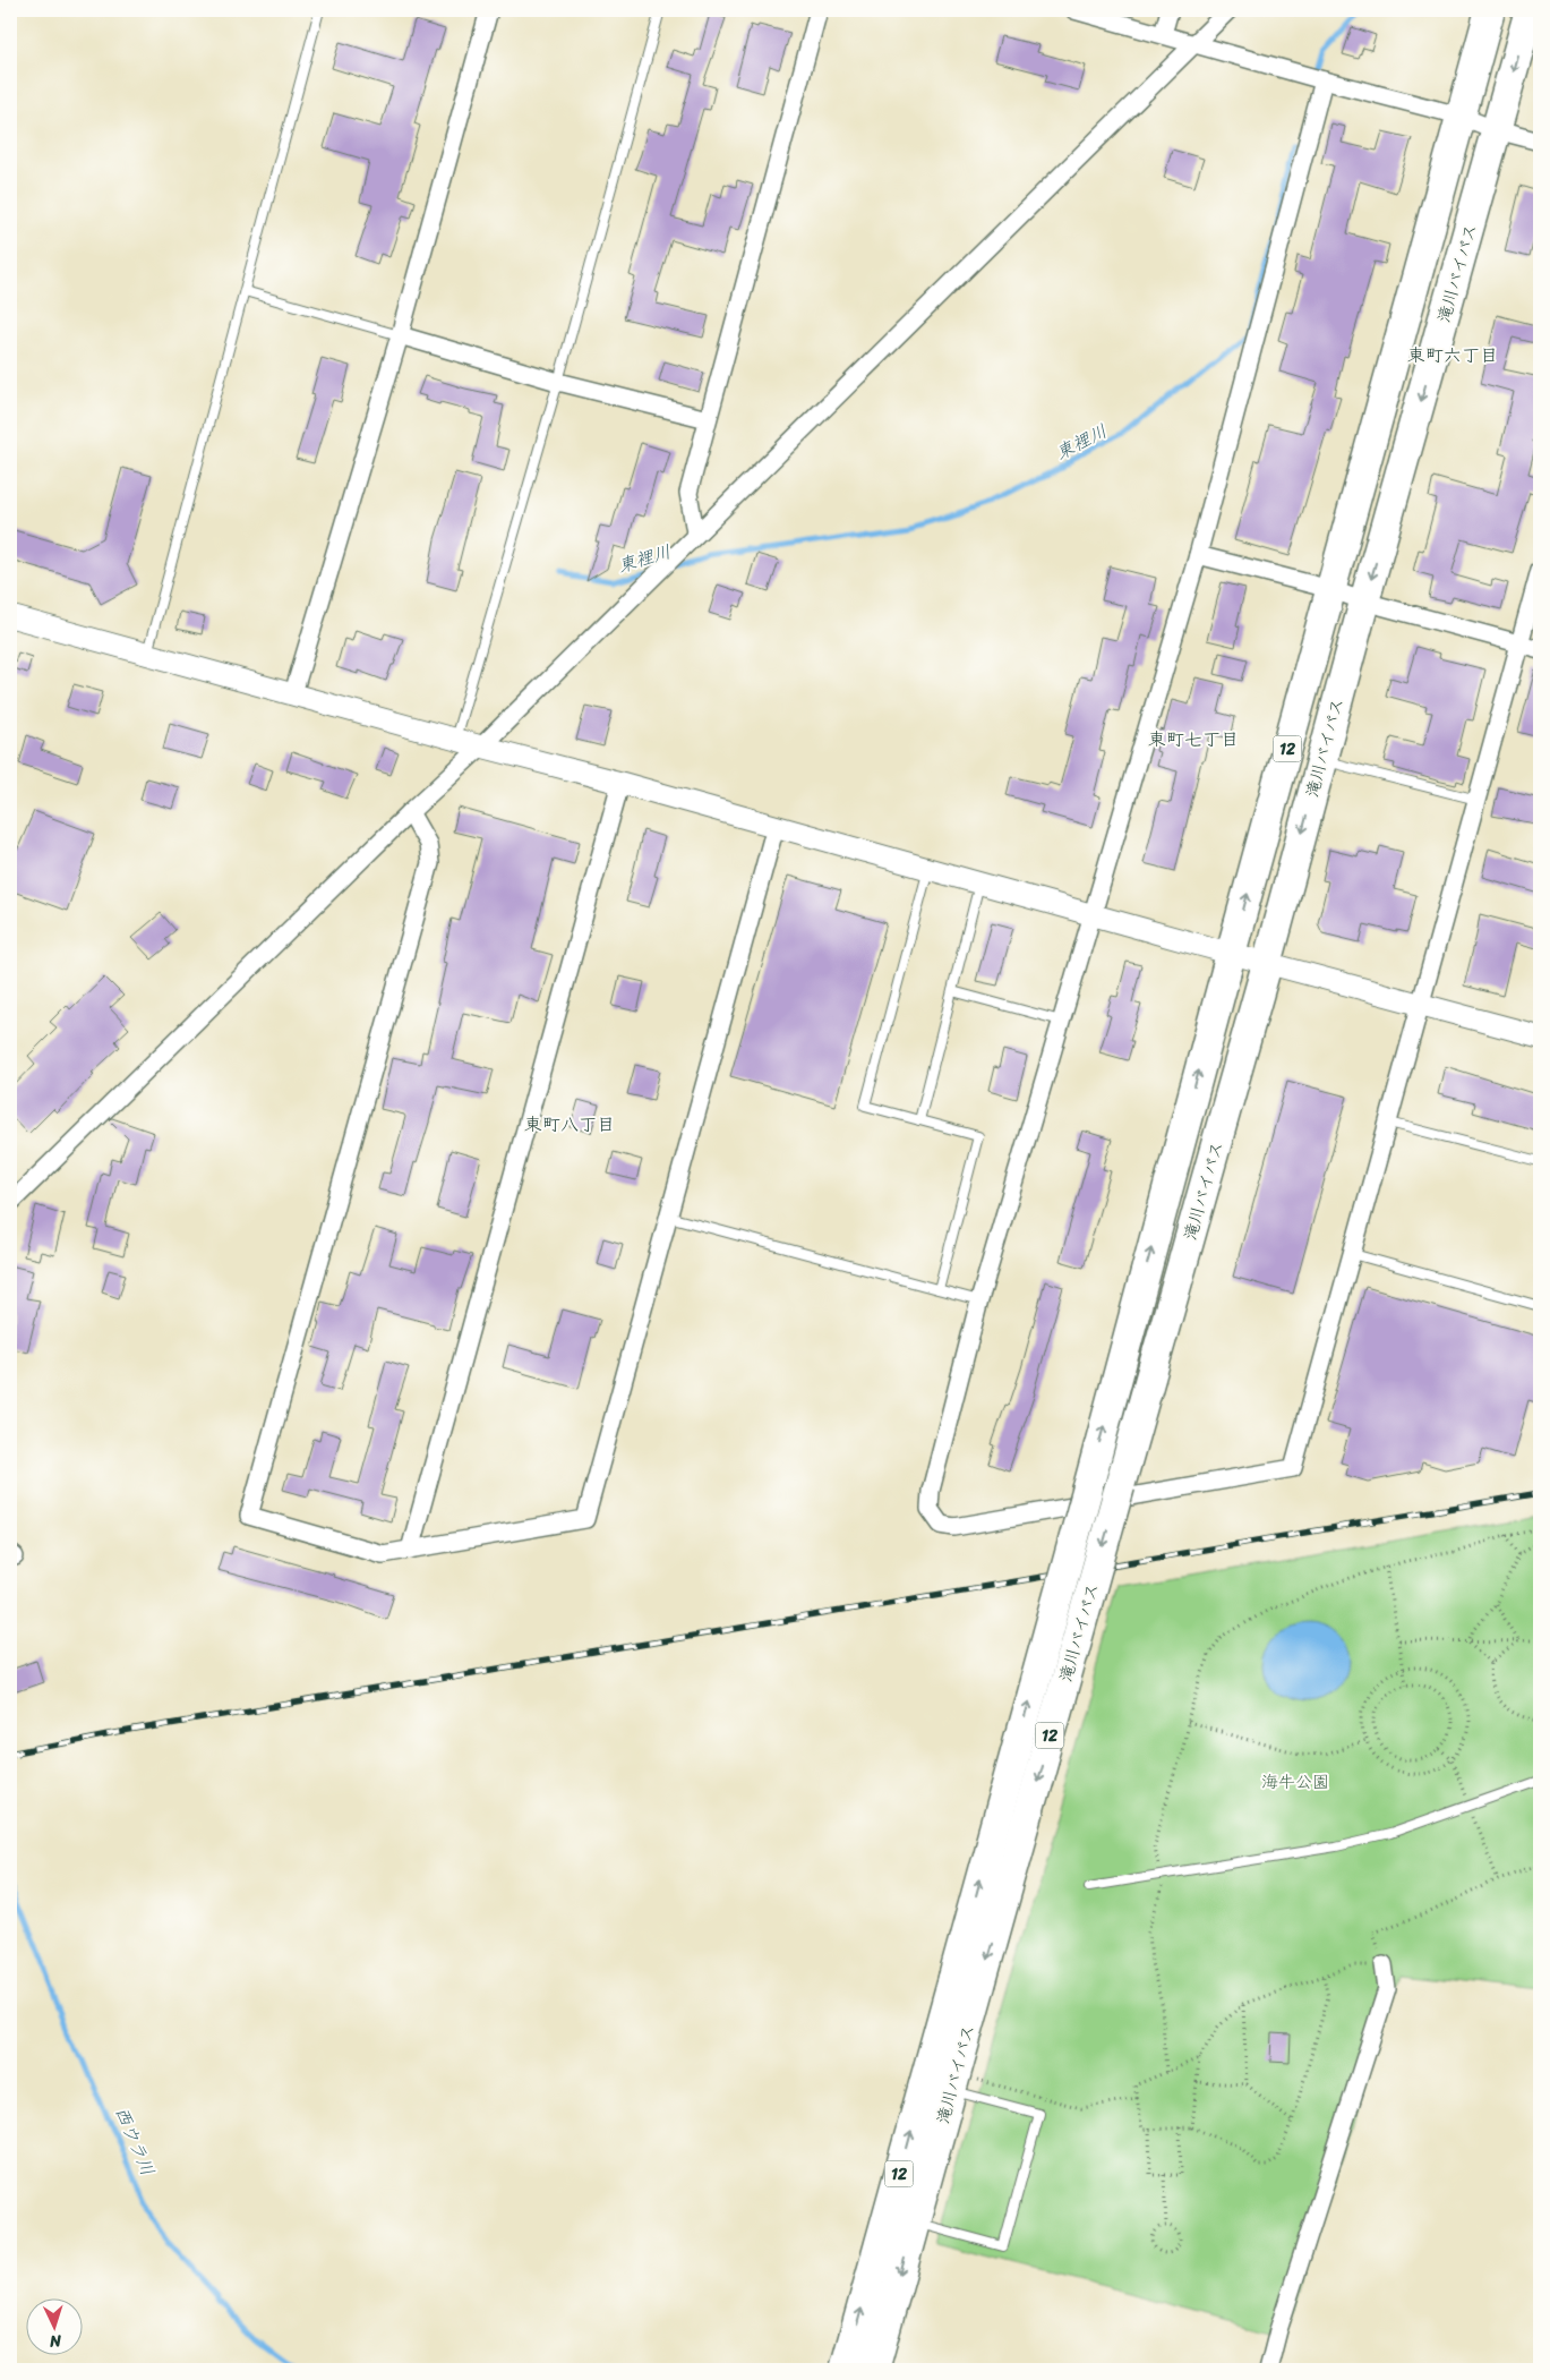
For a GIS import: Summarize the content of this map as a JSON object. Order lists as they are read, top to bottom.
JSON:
{
  "streets": {
    "highway": ["滝川バイパス", "12"]
  },
  "districts": ["東町六丁目", "東町七丁目", "東町八丁目"],
  "water": ["東裡川", "西ウラ川"],
  "parks": ["海牛公園"],
  "north": "bottom"
}
